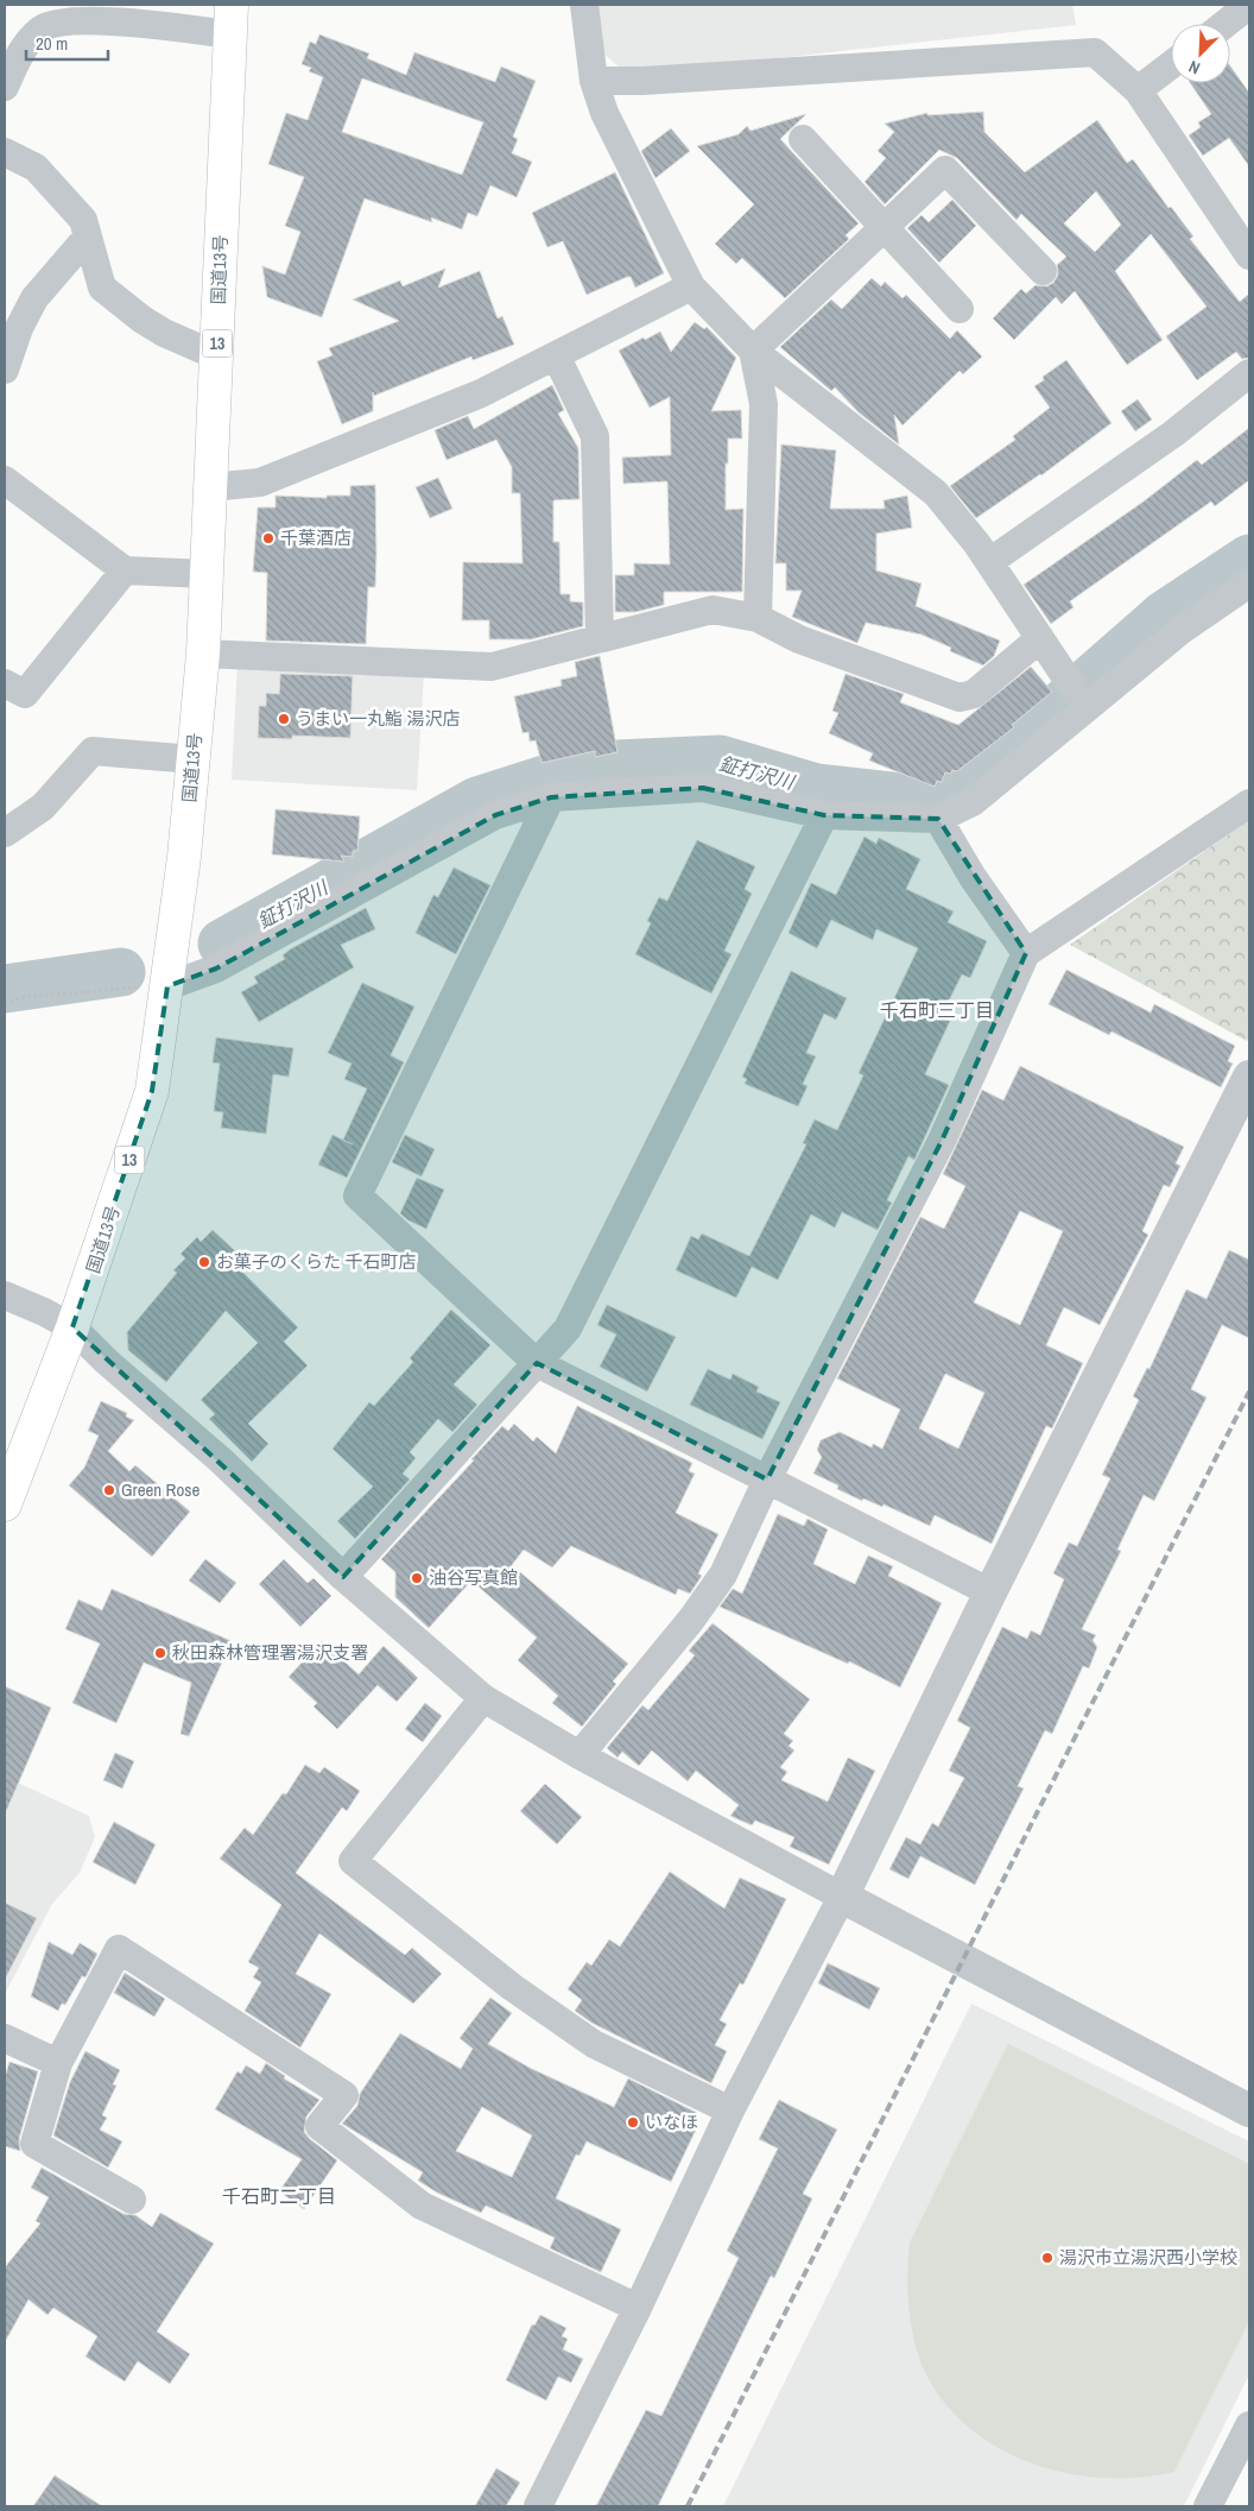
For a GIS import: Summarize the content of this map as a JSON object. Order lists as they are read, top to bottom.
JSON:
{
  "streets": {
    "highway": ["国道13号", "13"]
  },
  "districts": ["千石町三丁目", "千石町二丁目"],
  "water": ["鉦打沢川"],
  "places": [
    "千葉酒店",
    "うまい一丸鮨 湯沢店",
    "お菓子のくらた 千石町店",
    "Green Rose",
    "油谷写真館",
    "秋田森林管理署湯沢支署",
    "いなほ",
    "湯沢市立湯沢西小学校"
  ],
  "scale_bar": "20 m",
  "north": "bottom left"
}
